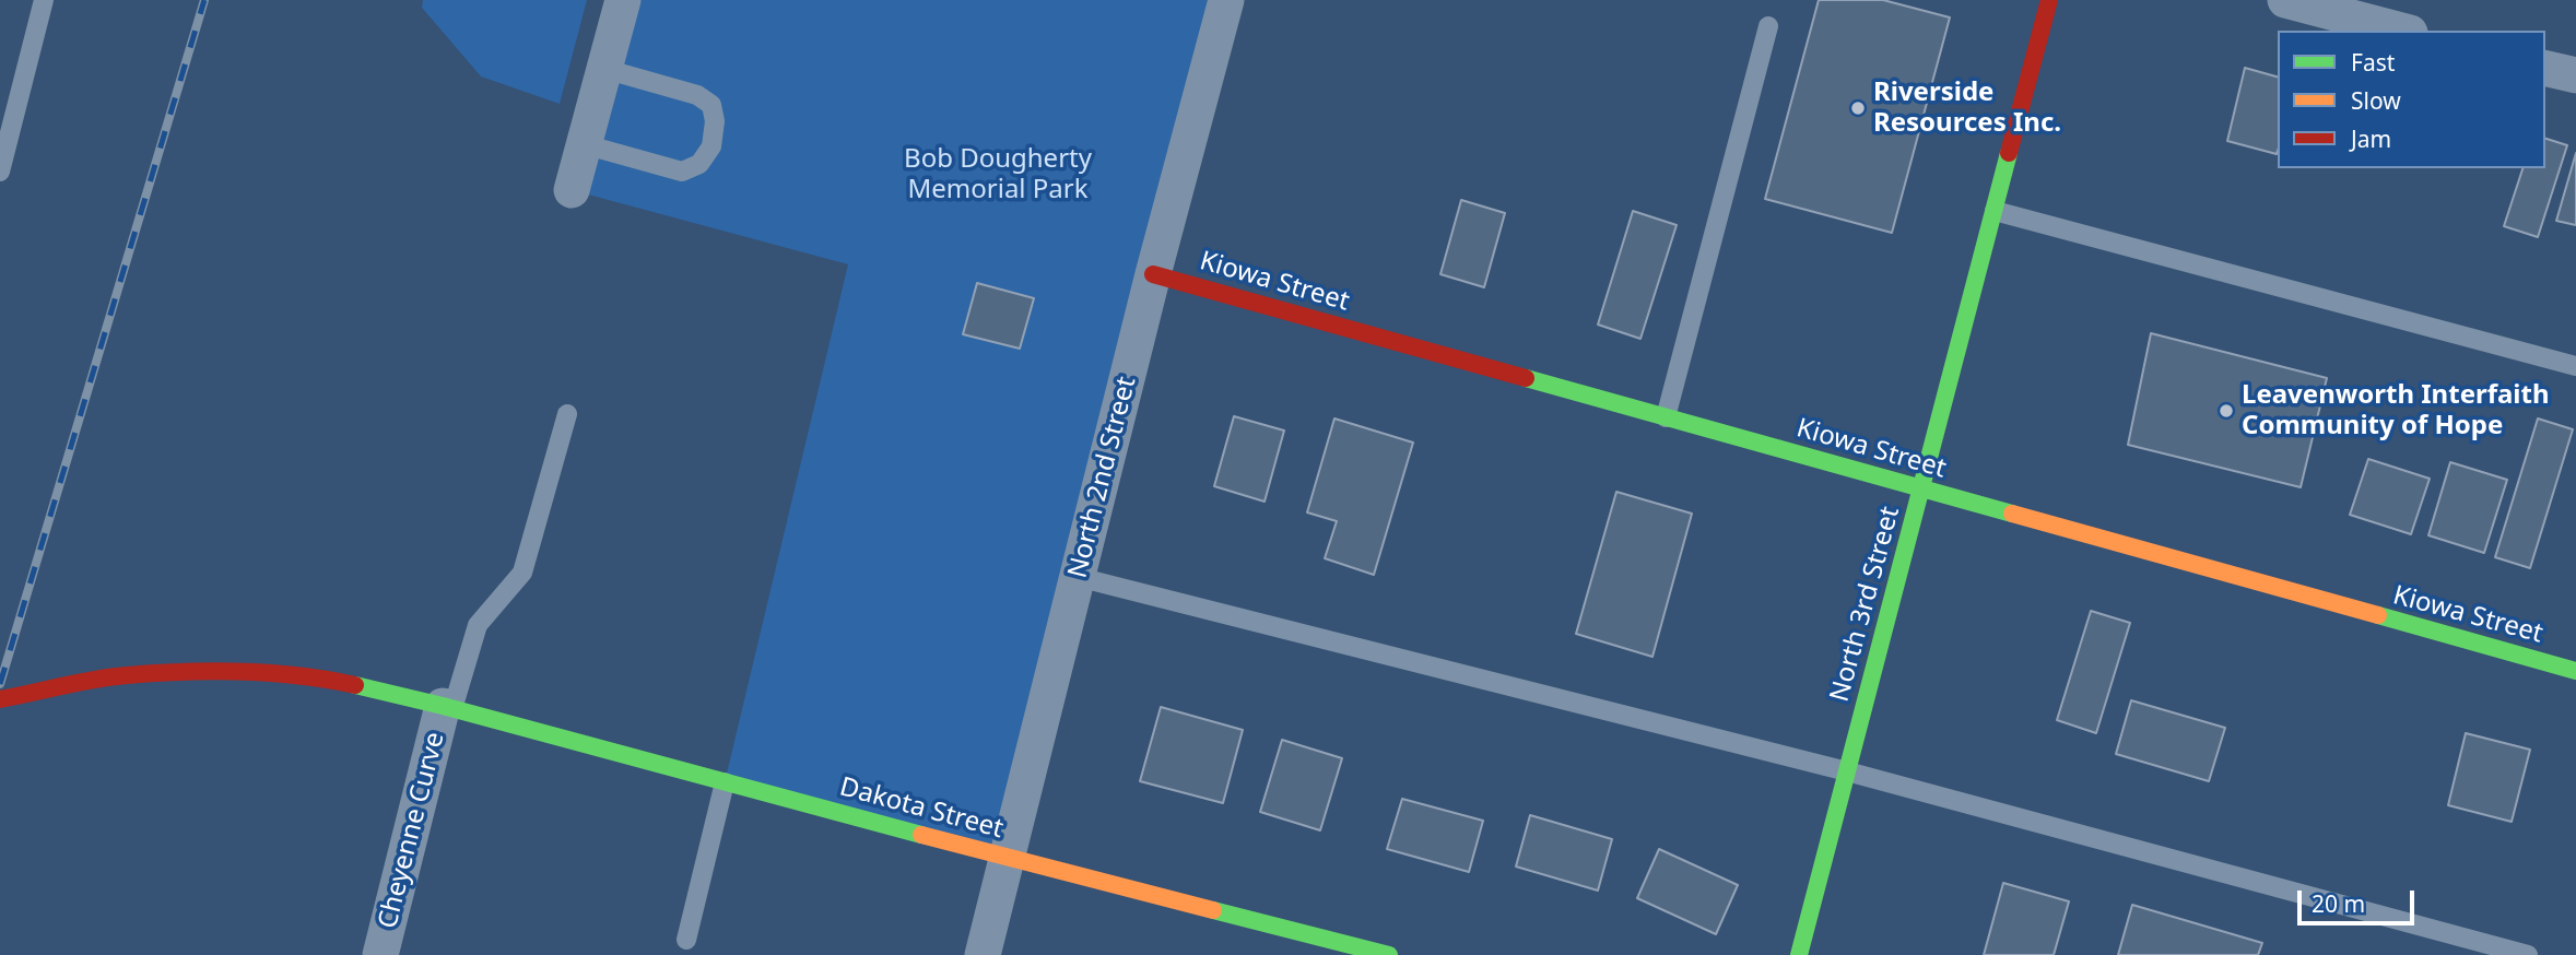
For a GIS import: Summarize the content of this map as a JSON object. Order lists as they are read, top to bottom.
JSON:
{
  "streets": {
    "street": [
      "Kiowa Street",
      "North 2nd Street",
      "North 3rd Street",
      "Dakota Street",
      "Cheyenne Curve"
    ]
  },
  "crossings": [
    ["Kiowa Street", "North 2nd Street"],
    ["Kiowa Street", "North 3rd Street"],
    ["North 2nd Street", "Dakota Street"],
    ["Dakota Street", "Cheyenne Curve"]
  ],
  "parks": ["Bob Dougherty Memorial Park"],
  "places": ["Riverside Resources Inc.", "Leavenworth Interfaith Community of Hope"],
  "legend": ["Fast", "Slow", "Jam"],
  "scale_bar": "20 m"
}
